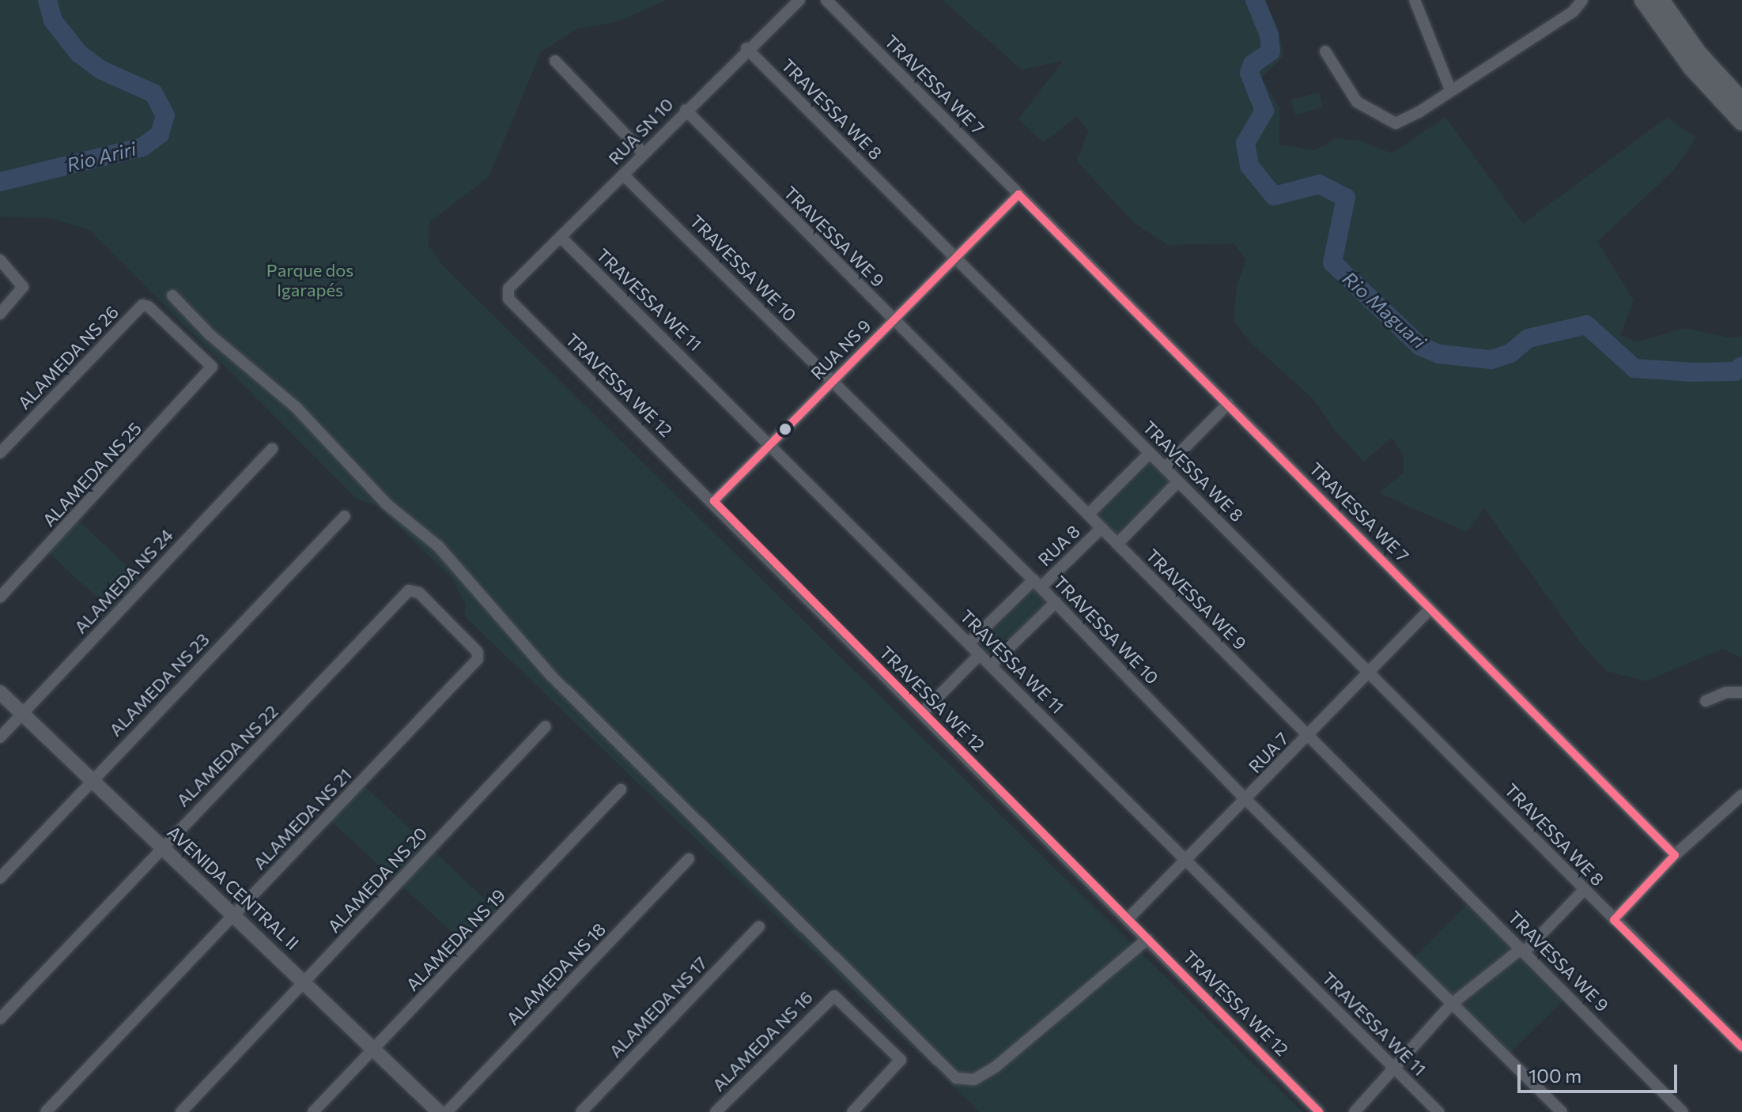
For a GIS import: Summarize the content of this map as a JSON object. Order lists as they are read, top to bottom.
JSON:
{
  "streets": {
    "street": [
      "TRAVESSA WE 7",
      "TRAVESSA WE 8",
      "RUA SN 10",
      "TRAVESSA WE 9",
      "TRAVESSA WE 10",
      "TRAVESSA WE 11",
      "RUA NS 9",
      "ALAMEDA NS 26",
      "TRAVESSA WE 12",
      "ALAMEDA NS 25",
      "RUA 8",
      "ALAMEDA NS 24",
      "ALAMEDA NS 23",
      "RUA 7",
      "ALAMEDA NS 22",
      "ALAMEDA NS 21",
      "ALAMEDA NS 20",
      "AVENIDA CENTRAL II",
      "ALAMEDA NS 19",
      "ALAMEDA NS 18",
      "ALAMEDA NS 17",
      "ALAMEDA NS 16"
    ]
  },
  "crossings": [
    ["TRAVESSA WE 7", "RUA NS 9"],
    ["TRAVESSA WE 7", "RUA 7"],
    ["TRAVESSA WE 8", "RUA SN 10"],
    ["TRAVESSA WE 8", "RUA NS 9"],
    ["TRAVESSA WE 8", "RUA 7"],
    ["RUA SN 10", "TRAVESSA WE 9"],
    ["RUA SN 10", "TRAVESSA WE 10"],
    ["RUA SN 10", "TRAVESSA WE 11"],
    ["RUA SN 10", "TRAVESSA WE 12"],
    ["TRAVESSA WE 9", "RUA NS 9"],
    ["TRAVESSA WE 9", "RUA 8"],
    ["TRAVESSA WE 9", "RUA 7"],
    ["TRAVESSA WE 10", "RUA NS 9"],
    ["TRAVESSA WE 10", "RUA 8"],
    ["TRAVESSA WE 10", "RUA 7"],
    ["TRAVESSA WE 11", "RUA NS 9"],
    ["TRAVESSA WE 11", "RUA 8"],
    ["TRAVESSA WE 11", "RUA 7"],
    ["RUA NS 9", "TRAVESSA WE 12"],
    ["ALAMEDA NS 26", "ALAMEDA NS 25"],
    ["TRAVESSA WE 12", "RUA 7"],
    ["ALAMEDA NS 24", "AVENIDA CENTRAL II"],
    ["ALAMEDA NS 23", "AVENIDA CENTRAL II"],
    ["ALAMEDA NS 22", "ALAMEDA NS 21"],
    ["ALAMEDA NS 22", "AVENIDA CENTRAL II"],
    ["ALAMEDA NS 21", "AVENIDA CENTRAL II"],
    ["ALAMEDA NS 20", "AVENIDA CENTRAL II"],
    ["AVENIDA CENTRAL II", "ALAMEDA NS 19"]
  ],
  "water": ["Rio Ariri", "Rio Maguari"],
  "parks": ["Parque dos Igarapés"],
  "scale_bar": "100 m"
}
